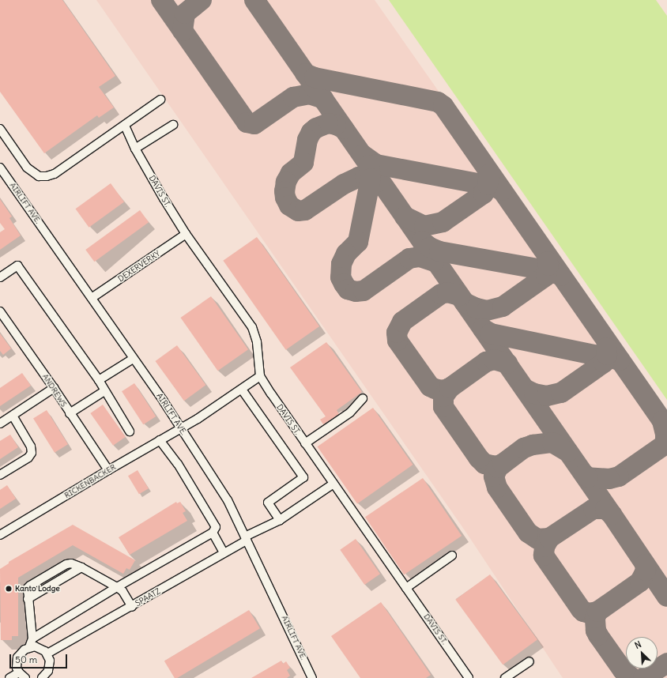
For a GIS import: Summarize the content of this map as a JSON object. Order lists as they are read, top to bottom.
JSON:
{
  "streets": {
    "street": [
      "DAVIS ST.",
      "AIRLIFT AVE.",
      "DEXERVERKY",
      "ANDREWS",
      "RICKENBACKER",
      "SPAATZ"
    ]
  },
  "crossings": [
    ["DAVIS ST.", "DEXERVERKY"],
    ["DAVIS ST.", "RICKENBACKER"],
    ["DAVIS ST.", "SPAATZ"],
    ["AIRLIFT AVE.", "DEXERVERKY"],
    ["AIRLIFT AVE.", "RICKENBACKER"],
    ["AIRLIFT AVE.", "SPAATZ"],
    ["ANDREWS", "RICKENBACKER"]
  ],
  "places": ["Kanto Lodge"],
  "scale_bar": "50 m",
  "north": "top left"
}
